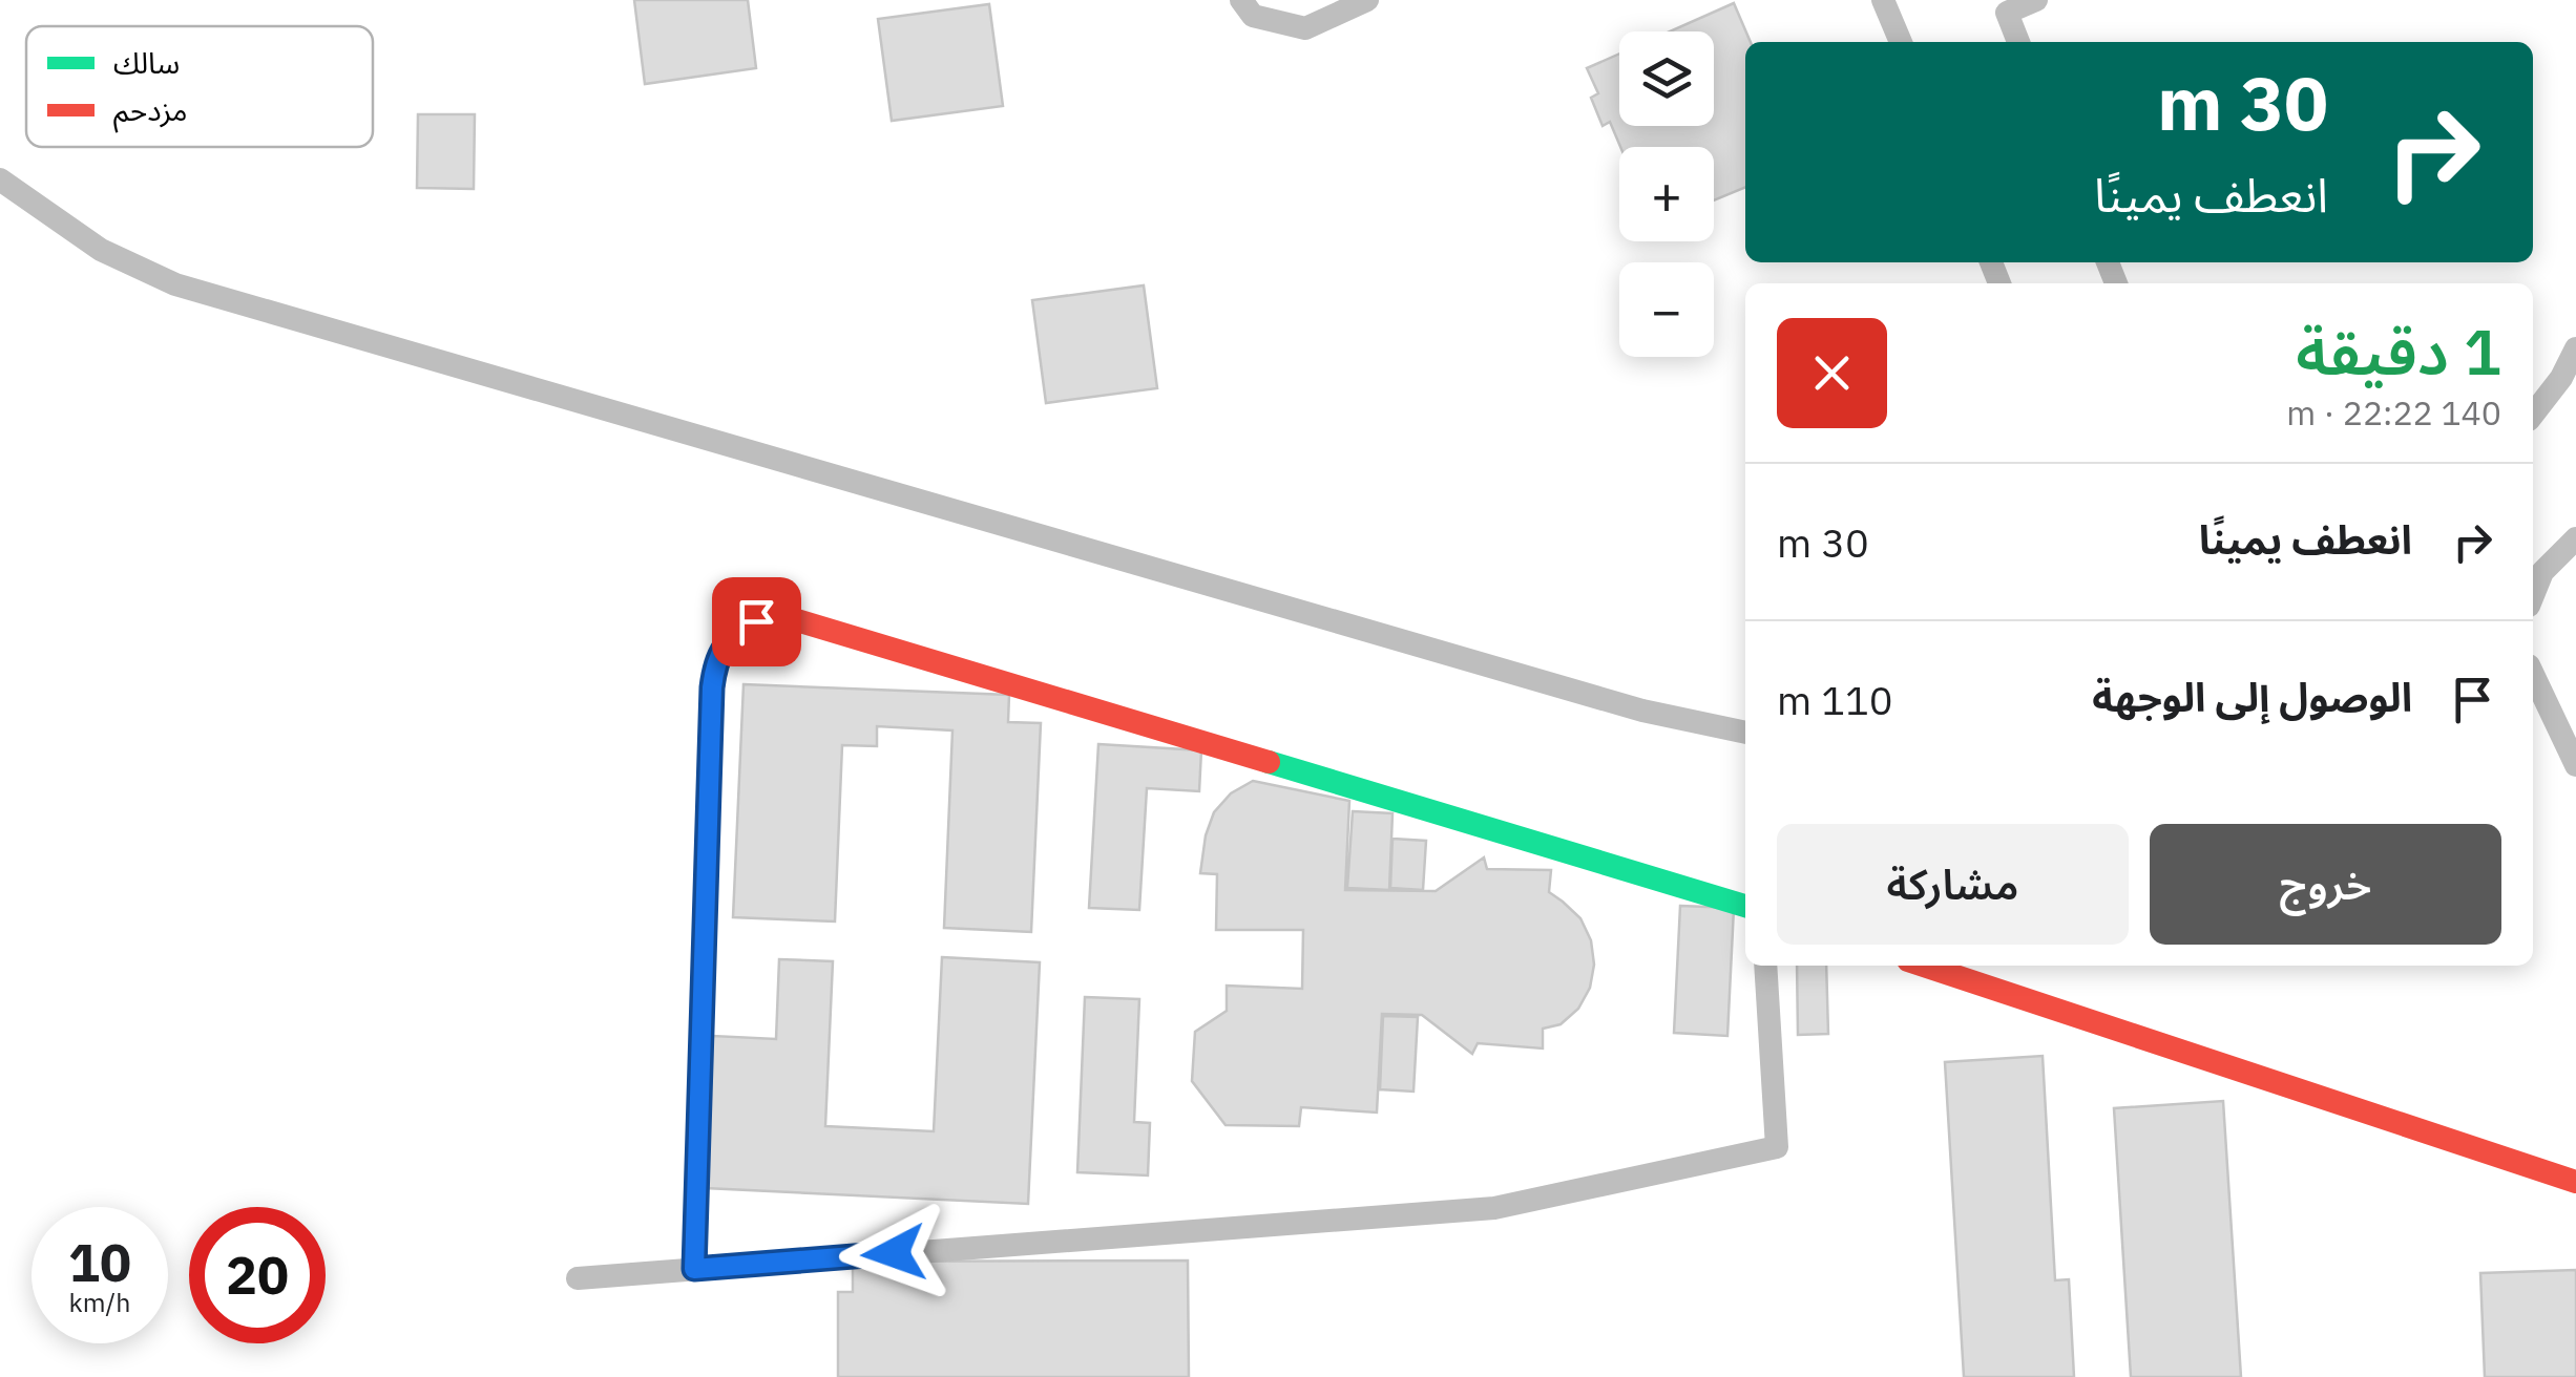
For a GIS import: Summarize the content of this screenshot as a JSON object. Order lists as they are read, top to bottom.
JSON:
{
  "legend": ["سالك", "مزدحم"],
  "page": {
    "map_buttons": ["+", "−"],
    "turn": ["30 m", "انعطف يمينًا"],
    "heading": ["1 دقيقة", "140 m · 22:22"],
    "list": [
      {
        "name": "انعطف يمينًا",
        "value": "30 m"
      },
      {
        "name": "الوصول إلى الوجهة",
        "value": "110 m"
      }
    ],
    "buttons": ["خروج", "مشاركة"],
    "speed": "10 km/h",
    "limit": "20"
  }
}
